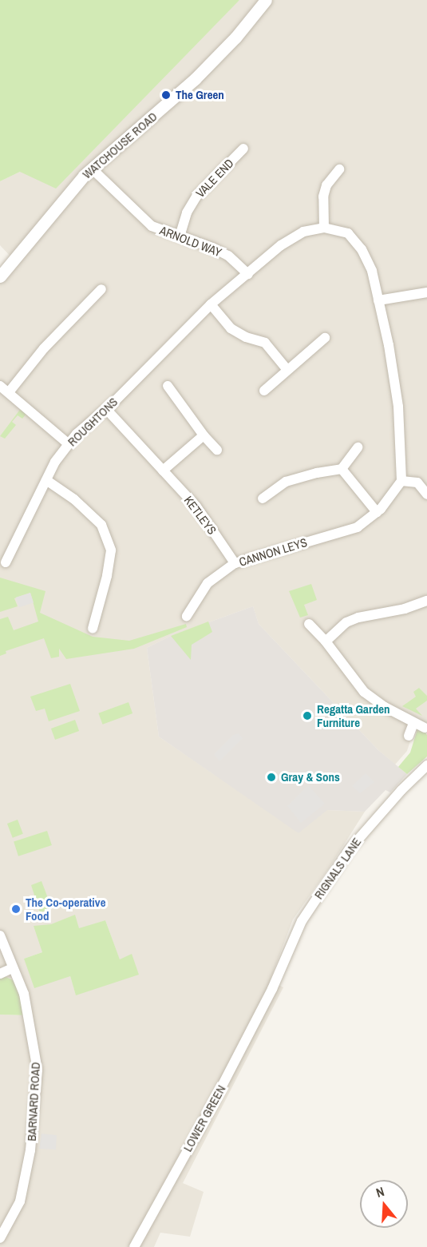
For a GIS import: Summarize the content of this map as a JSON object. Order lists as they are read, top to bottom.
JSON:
{
  "streets": {
    "street": [
      "WATCHOUSE ROAD",
      "VALE END",
      "ARNOLD WAY",
      "ROUGHTONS",
      "KETLEYS",
      "CANNON LEYS",
      "RIGNALS LANE",
      "BARNARD ROAD",
      "LOWER GREEN"
    ]
  },
  "crossings": [
    ["WATCHOUSE ROAD", "ARNOLD WAY"],
    ["VALE END", "ARNOLD WAY"],
    ["ARNOLD WAY", "ROUGHTONS"],
    ["ROUGHTONS", "KETLEYS"],
    ["KETLEYS", "CANNON LEYS"],
    ["RIGNALS LANE", "LOWER GREEN"]
  ],
  "places": [
    "The Green",
    "Regatta Garden Furniture",
    "Gray & Sons",
    "The Co-operative Food"
  ],
  "north": "top"
}
